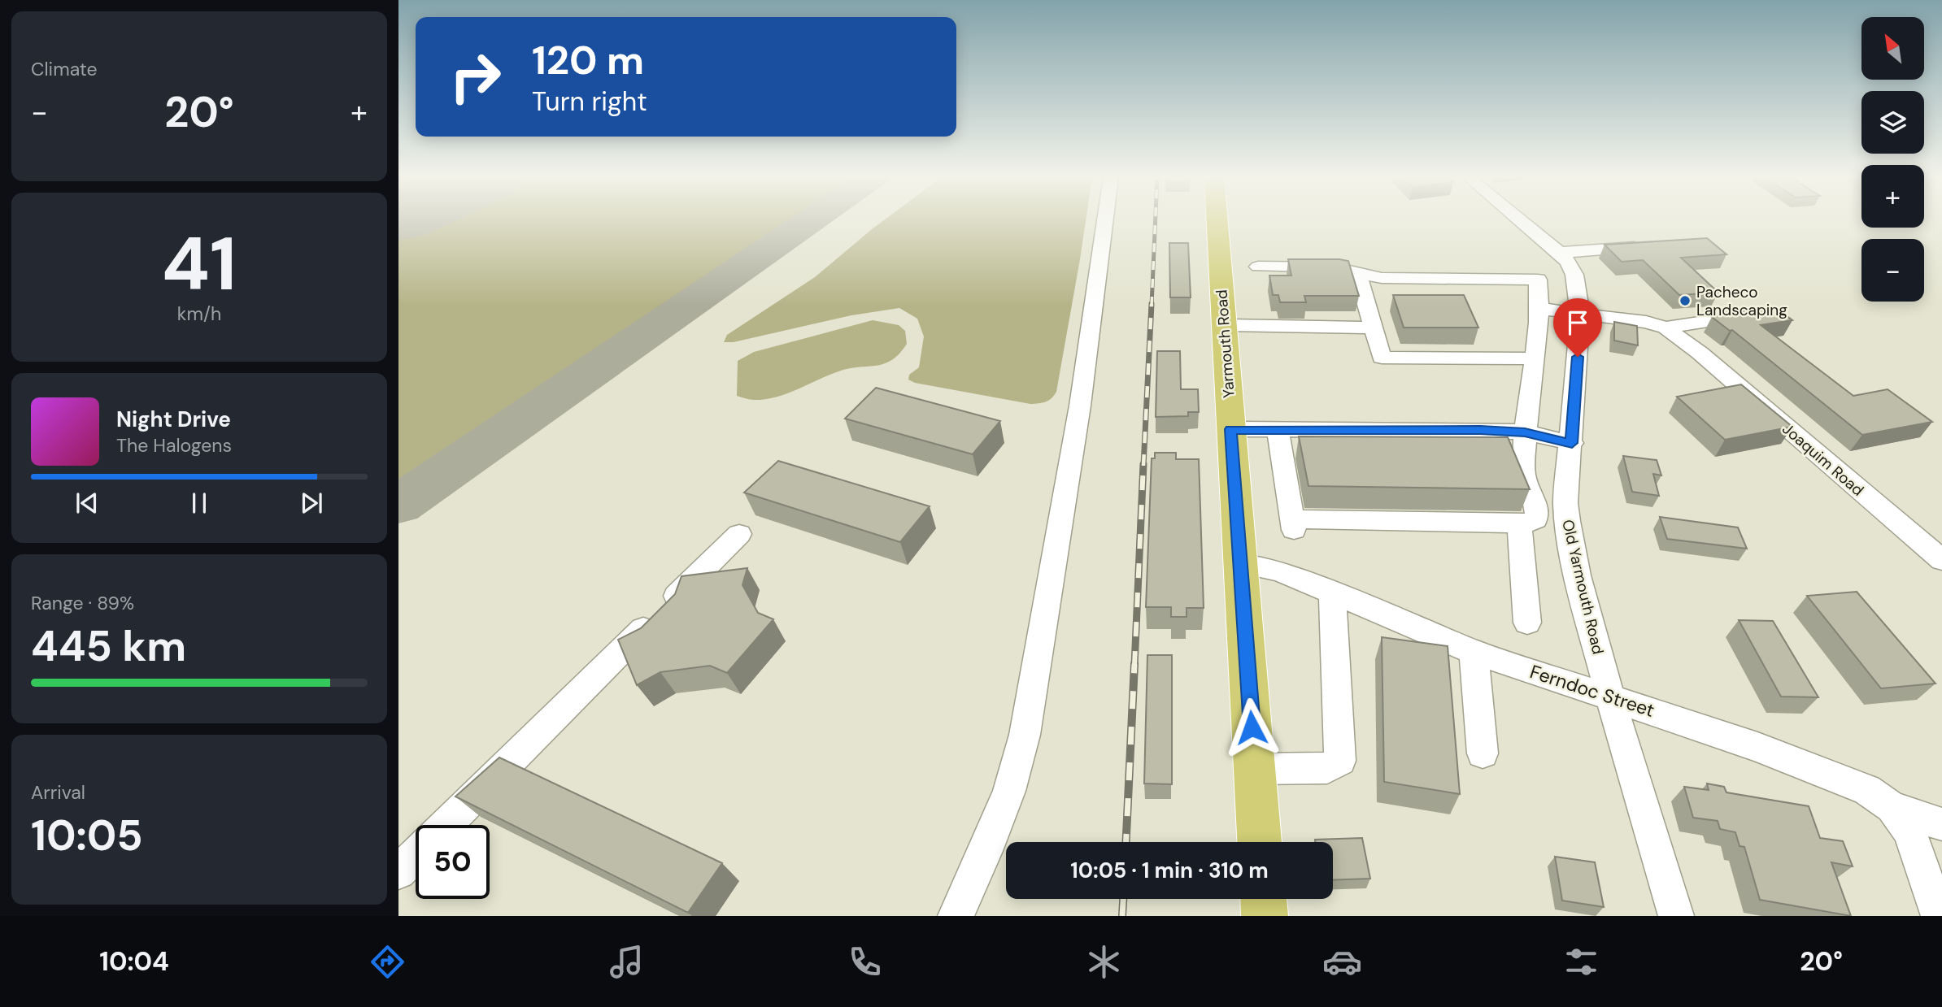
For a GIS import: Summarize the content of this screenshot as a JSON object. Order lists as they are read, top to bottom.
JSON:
{
  "streets": {
    "main road": ["Yarmouth Road"],
    "street": ["Joaquim Road", "Old Yarmouth Road", "Ferndoc Street"]
  },
  "crossings": [
    ["Yarmouth Road", "Ferndoc Street"],
    ["Joaquim Road", "Old Yarmouth Road"],
    ["Old Yarmouth Road", "Ferndoc Street"]
  ],
  "places": ["Pacheco Landscaping"],
  "north": "top left",
  "page": {
    "tile": [
      "Climate",
      ["41", "km/h"],
      ["Range · 89%", "445 km"],
      ["Arrival", "10:05"]
    ],
    "map_buttons": ["+", "−"],
    "turn": ["120 m", "Turn right"],
    "heat": ["−", "20°", "+"],
    "song": ["Night Drive", "The Halogens"],
    "limit": "50",
    "trip": "10:05 · 1 min · 310 m",
    "tabs": ["10:04", "20°"]
  }
}
